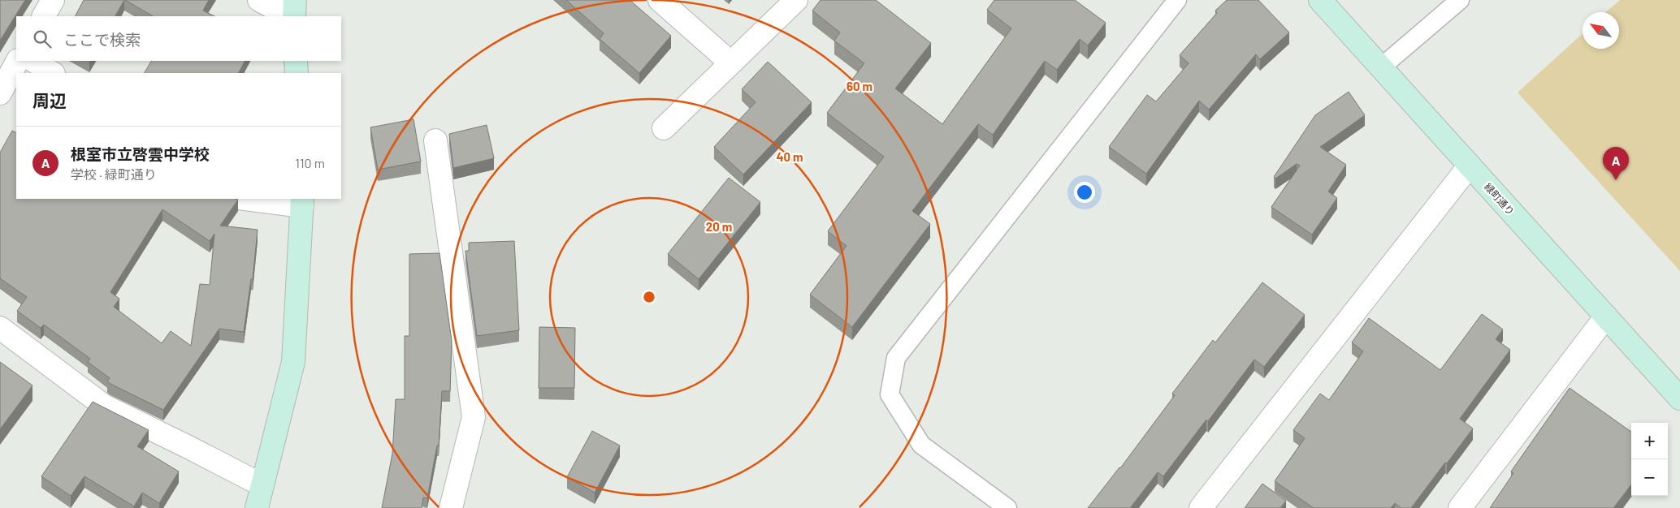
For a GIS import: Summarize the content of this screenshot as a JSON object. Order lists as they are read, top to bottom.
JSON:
{
  "streets": {
    "street": ["緑町通り"]
  },
  "north": "top left",
  "page": {
    "search": "ここで検索",
    "heading": "周辺",
    "list": [
      {
        "mark": "A",
        "name": "根室市立啓雲中学校",
        "note": "学校 · 緑町通り",
        "value": "110 m"
      }
    ],
    "pins": "A",
    "map_buttons": ["+", "−"]
  },
  "rings": ["60 m", "40 m", "20 m"]
}
